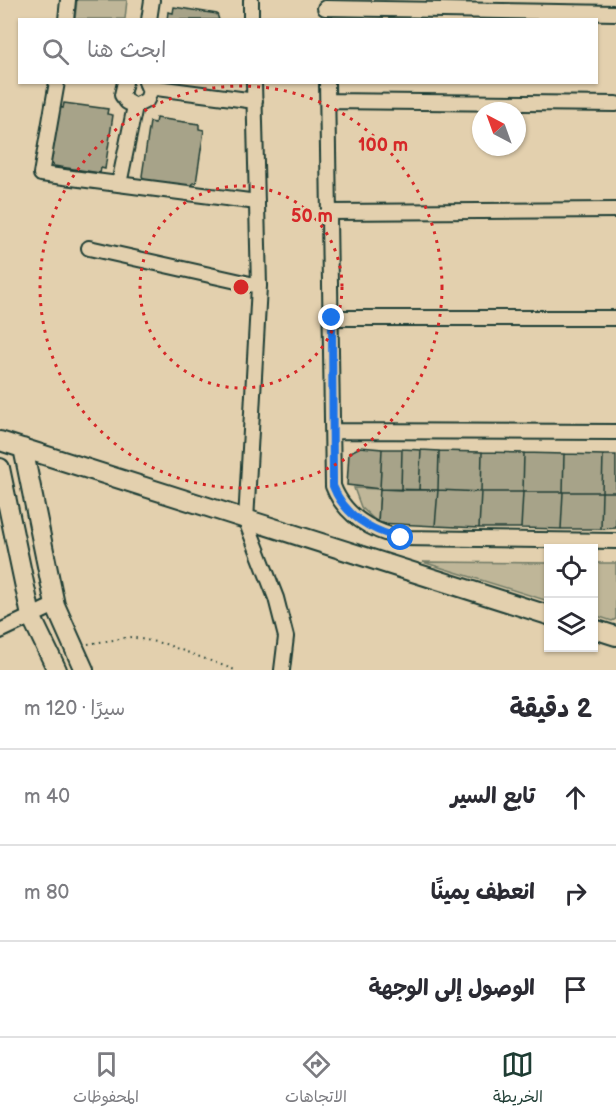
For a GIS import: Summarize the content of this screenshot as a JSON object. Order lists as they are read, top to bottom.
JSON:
{
  "north": "top left",
  "page": {
    "search": "ابحث هنا",
    "heading": ["2 دقيقة", "سيرًا · 120 m"],
    "list": [
      ["تابع السير", "40 m"],
      ["انعطف يمينًا", "80 m"],
      "الوصول إلى الوجهة"
    ],
    "nav": ["الخريطة", "الاتجاهات", "المحفوظات"]
  },
  "rings": ["100 m", "50 m"]
}
